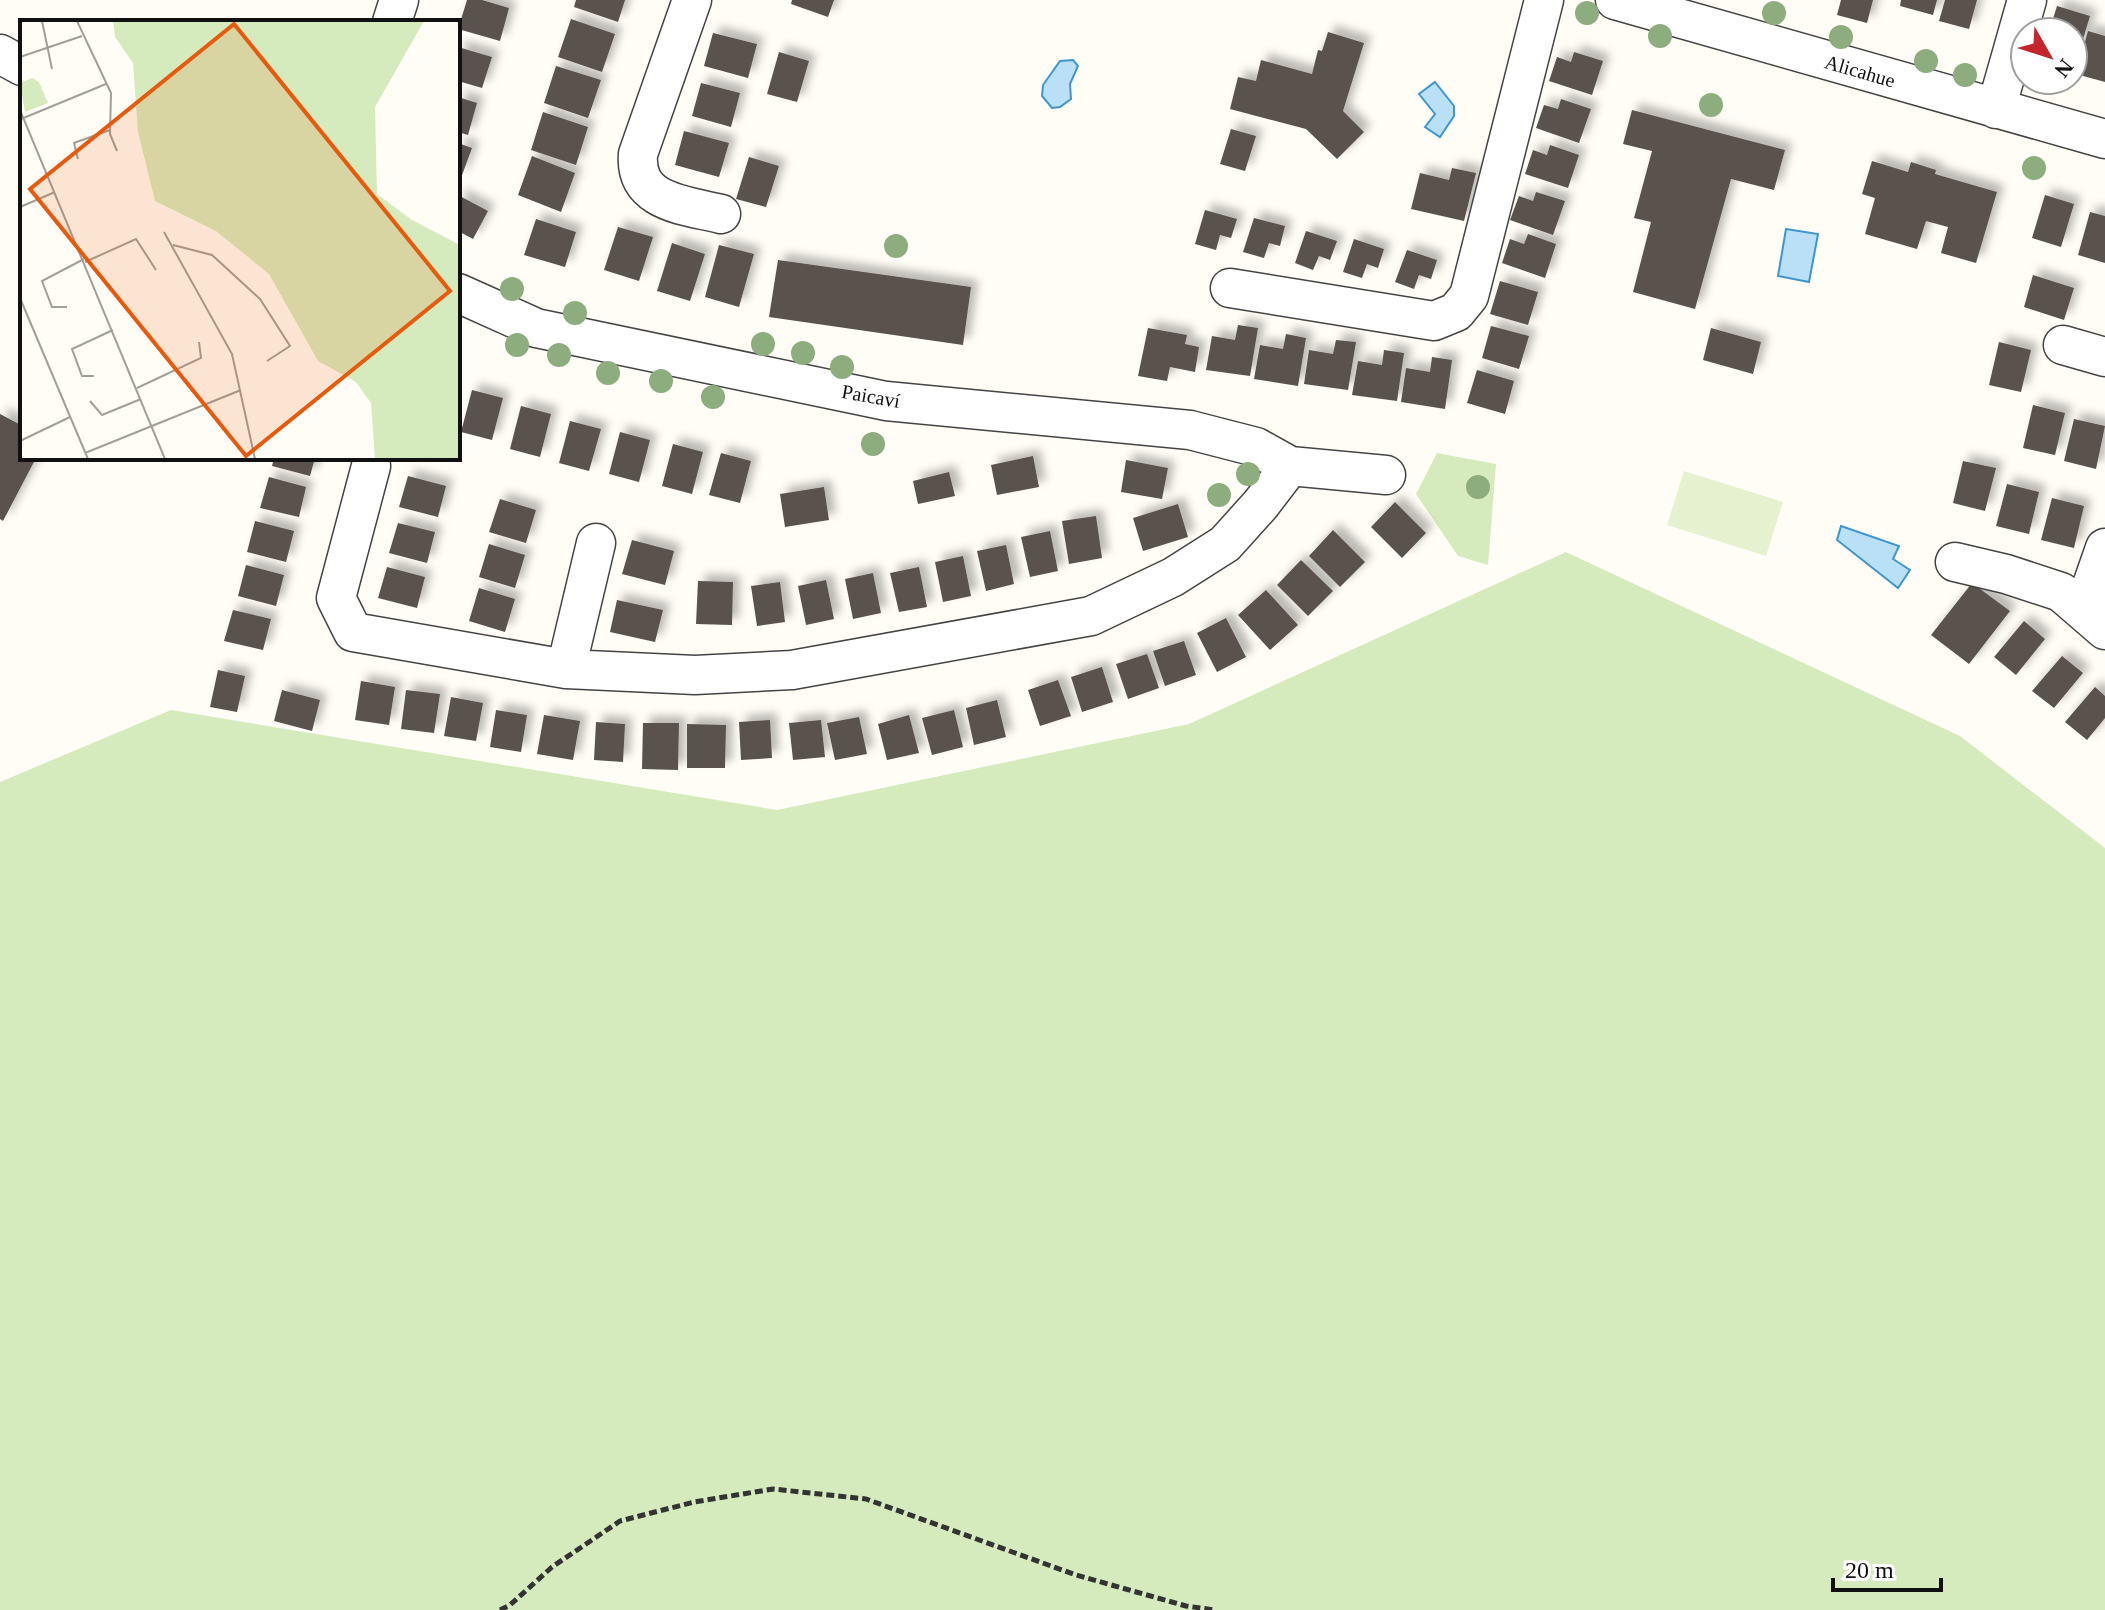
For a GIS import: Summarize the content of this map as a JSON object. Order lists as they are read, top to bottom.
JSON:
{
  "streets": {
    "street": ["Alicahue", "Paicaví"]
  },
  "scale_bar": "20 m",
  "north": "bottom right"
}
